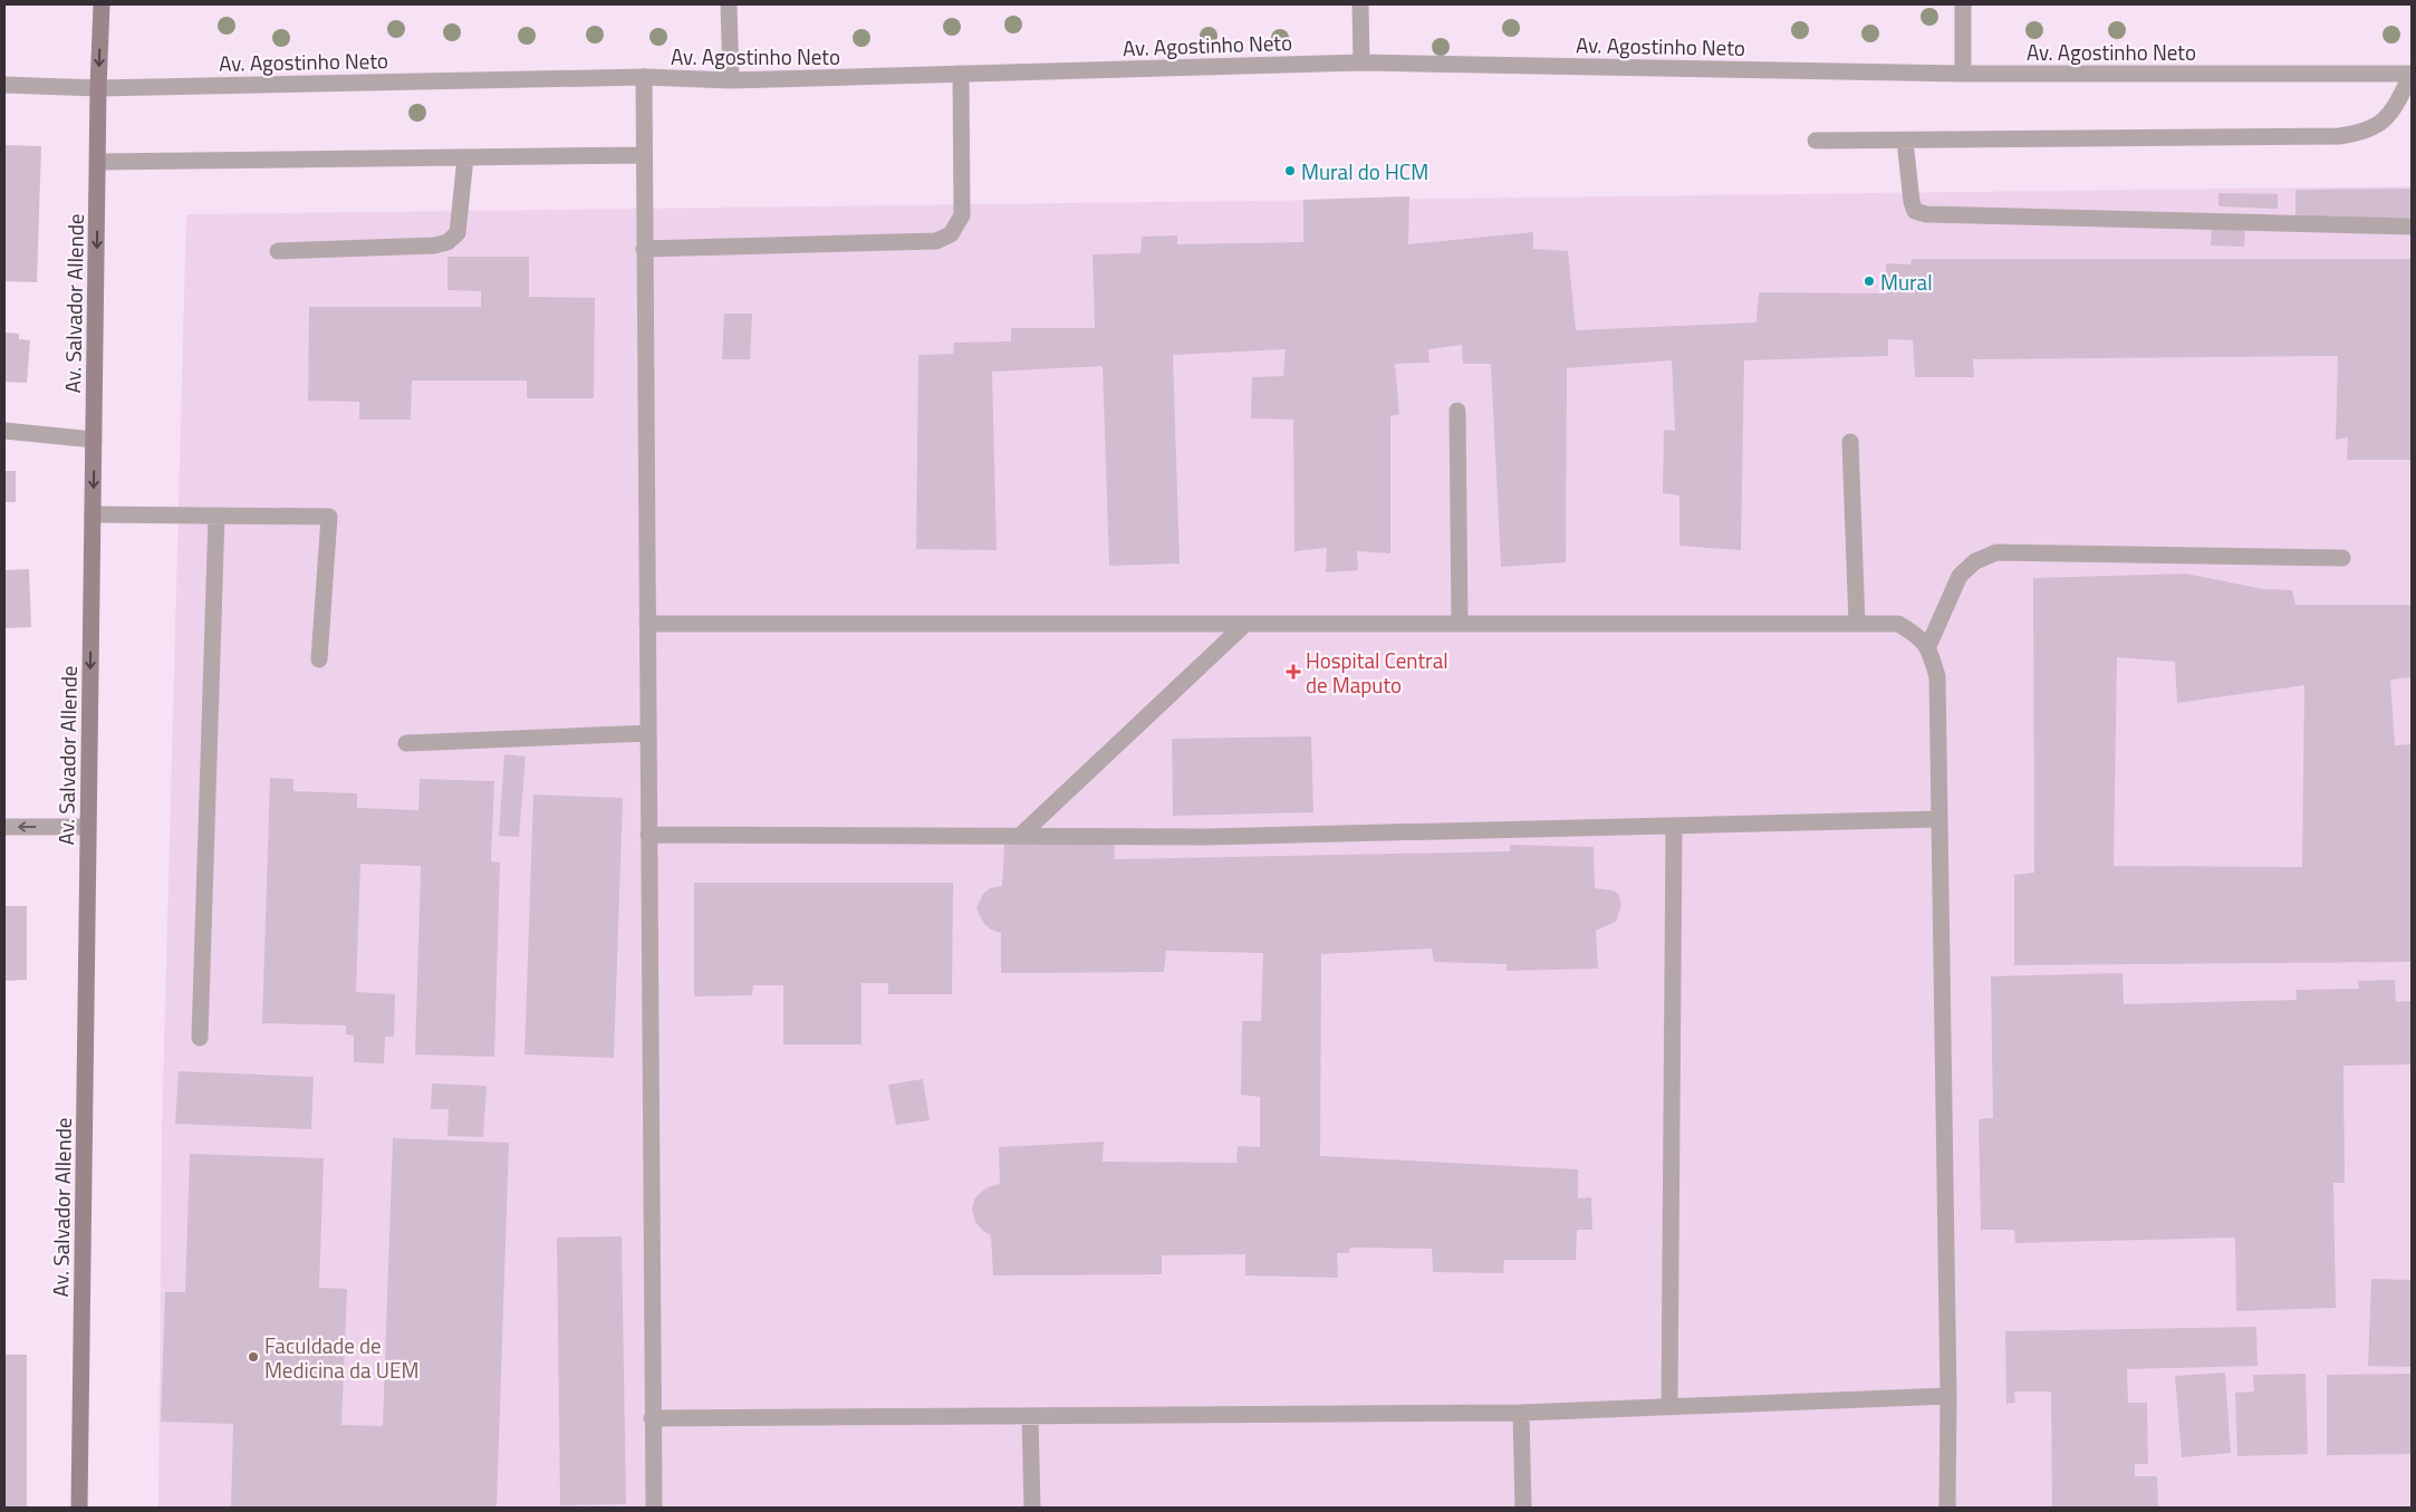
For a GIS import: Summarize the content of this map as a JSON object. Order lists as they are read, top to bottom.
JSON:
{
  "streets": {
    "street": ["Av. Agostinho Neto", "Av. Salvador Allende"]
  },
  "crossings": [
    ["Av. Agostinho Neto", "Av. Salvador Allende"]
  ],
  "places": {
    "other": ["Mural do HCM", "Mural", "Faculdade de Medicina da UEM"],
    "health": ["Hospital Central de Maputo"]
  }
}
